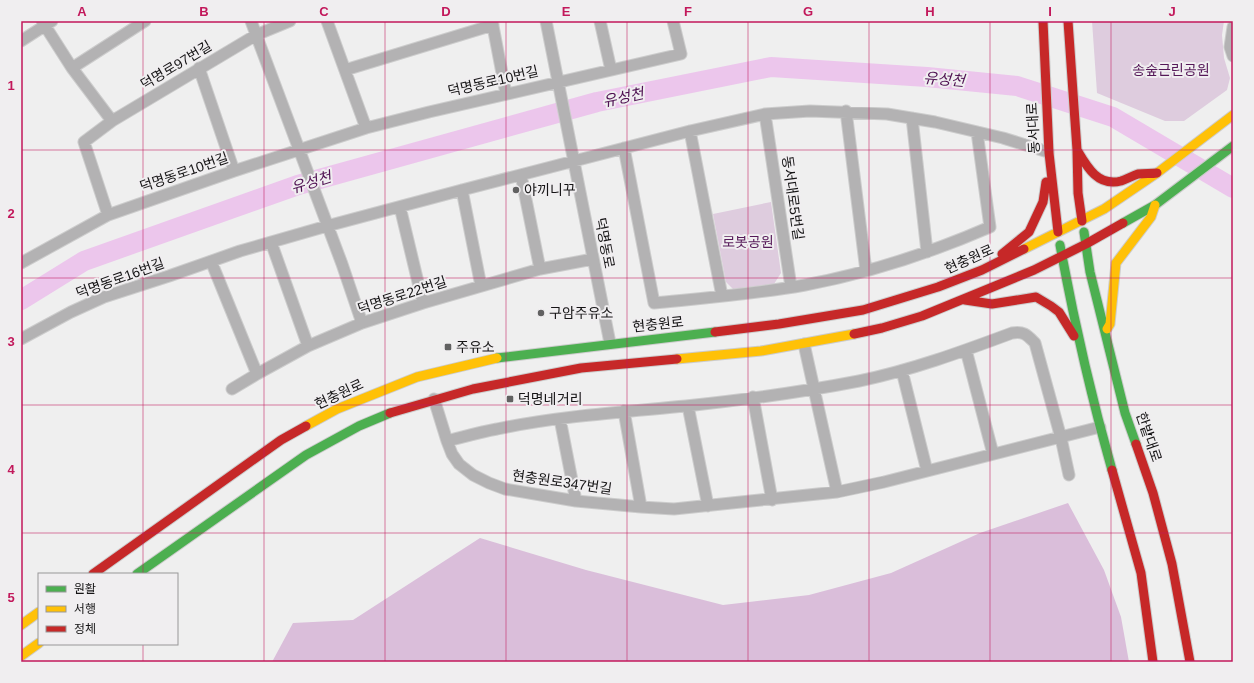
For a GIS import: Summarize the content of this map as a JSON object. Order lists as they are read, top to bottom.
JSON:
{
  "streets": {
    "main road": ["동서대로", "현충원로", "한밭대로"],
    "street": [
      "덕명로97번길",
      "덕명동로10번길",
      "동서대로5번길",
      "덕명동로",
      "덕명동로16번길",
      "덕명동로22번길",
      "현충원로347번길"
    ]
  },
  "crossings": [
    ["덕명로97번길", "덕명동로10번길"],
    ["덕명동로10번길", "덕명동로"],
    ["동서대로", "현충원로"],
    ["덕명동로", "현충원로"],
    ["덕명동로", "덕명동로16번길"],
    ["덕명동로", "덕명동로22번길"],
    ["현충원로", "한밭대로"]
  ],
  "water": ["유성천"],
  "parks": ["송숲근린공원", "로봇공원"],
  "places": {
    "other": ["야끼니꾸", "구암주유소"],
    "transit": ["주유소", "덕명네거리"]
  },
  "legend": ["원활", "서행", "정체"],
  "grid": {
    "columns": [
      "A",
      "B",
      "C",
      "D",
      "E",
      "F",
      "G",
      "H",
      "I",
      "J"
    ],
    "rows": [
      "1",
      "2",
      "3",
      "4",
      "5"
    ]
  }
}
